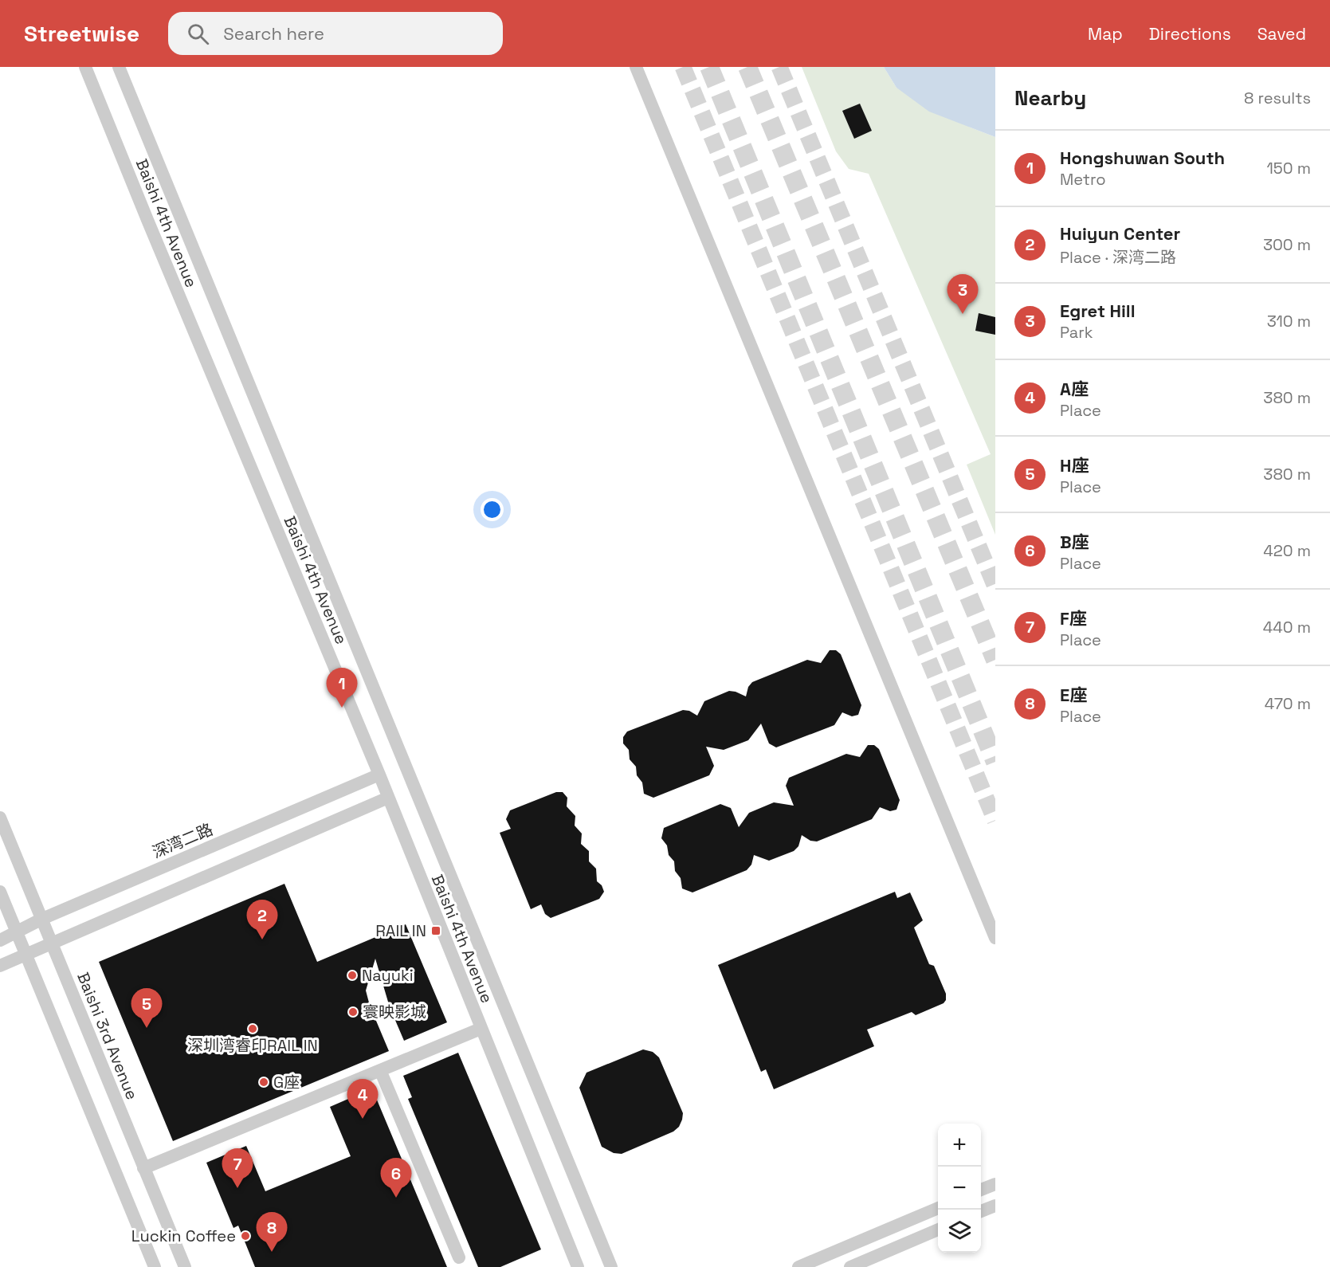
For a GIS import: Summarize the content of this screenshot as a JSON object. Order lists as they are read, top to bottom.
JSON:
{
  "streets": {
    "street": ["Baishi 4th Avenue", "深湾二路", "Baishi 3rd Avenue"]
  },
  "crossings": [
    ["Baishi 4th Avenue", "深湾二路"],
    ["深湾二路", "Baishi 3rd Avenue"]
  ],
  "places": {
    "transit": ["RAIL IN"],
    "other": [
      "Nayuki",
      "寰映影城",
      "深圳湾睿印RAIL IN",
      "G座",
      "Luckin Coffee"
    ]
  },
  "page": {
    "header": "Streetwise",
    "search": "Search here",
    "nav": ["Map", "Directions", "Saved"],
    "heading": ["Nearby", "8 results"],
    "list": [
      {
        "mark": "1",
        "name": "Hongshuwan South",
        "note": "Metro",
        "value": "150 m"
      },
      {
        "mark": "2",
        "name": "Huiyun Center",
        "note": "Place · 深湾二路",
        "value": "300 m"
      },
      {
        "mark": "3",
        "name": "Egret Hill",
        "note": "Park",
        "value": "310 m"
      },
      {
        "mark": "4",
        "name": "A座",
        "note": "Place",
        "value": "380 m"
      },
      {
        "mark": "5",
        "name": "H座",
        "note": "Place",
        "value": "380 m"
      },
      {
        "mark": "6",
        "name": "B座",
        "note": "Place",
        "value": "420 m"
      },
      {
        "mark": "7",
        "name": "F座",
        "note": "Place",
        "value": "440 m"
      },
      {
        "mark": "8",
        "name": "E座",
        "note": "Place",
        "value": "470 m"
      }
    ],
    "pins": [
      "3",
      "1",
      "2",
      "5",
      "4",
      "7",
      "6",
      "8"
    ],
    "map_buttons": ["+", "−"]
  }
}
